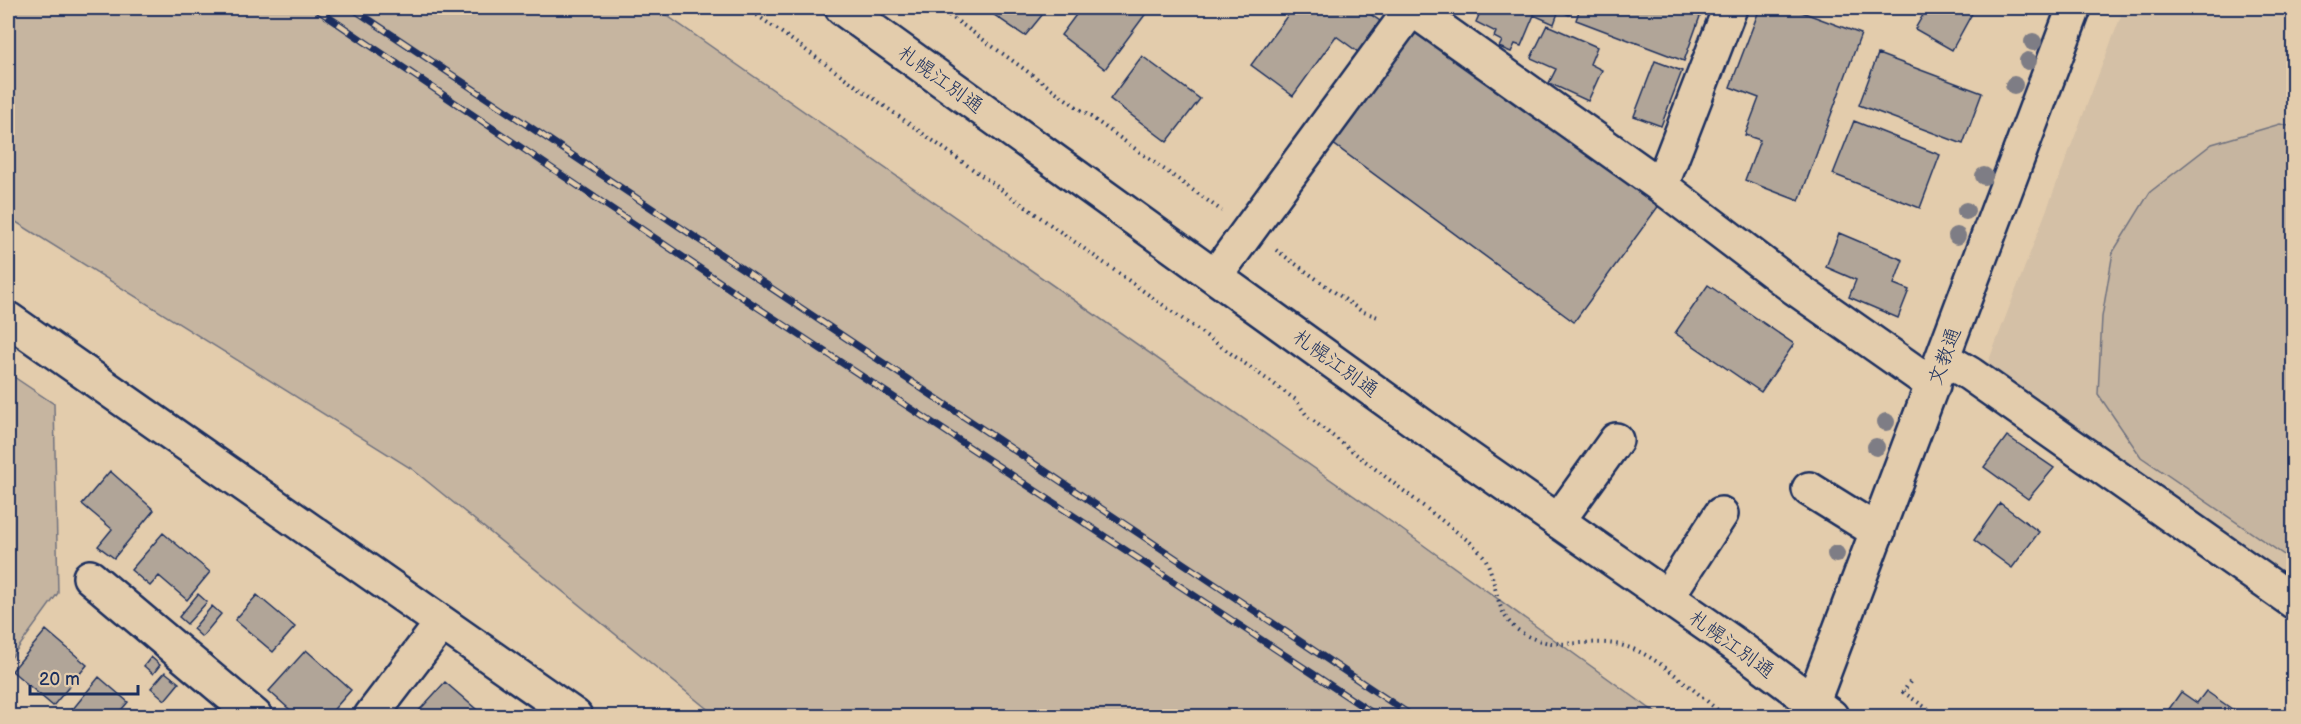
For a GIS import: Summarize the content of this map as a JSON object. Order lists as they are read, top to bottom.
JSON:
{
  "streets": {
    "main road": ["札幌江別通", "文教通"]
  },
  "crossings": [
    ["札幌江別通", "文教通"]
  ],
  "scale_bar": "20 m"
}
